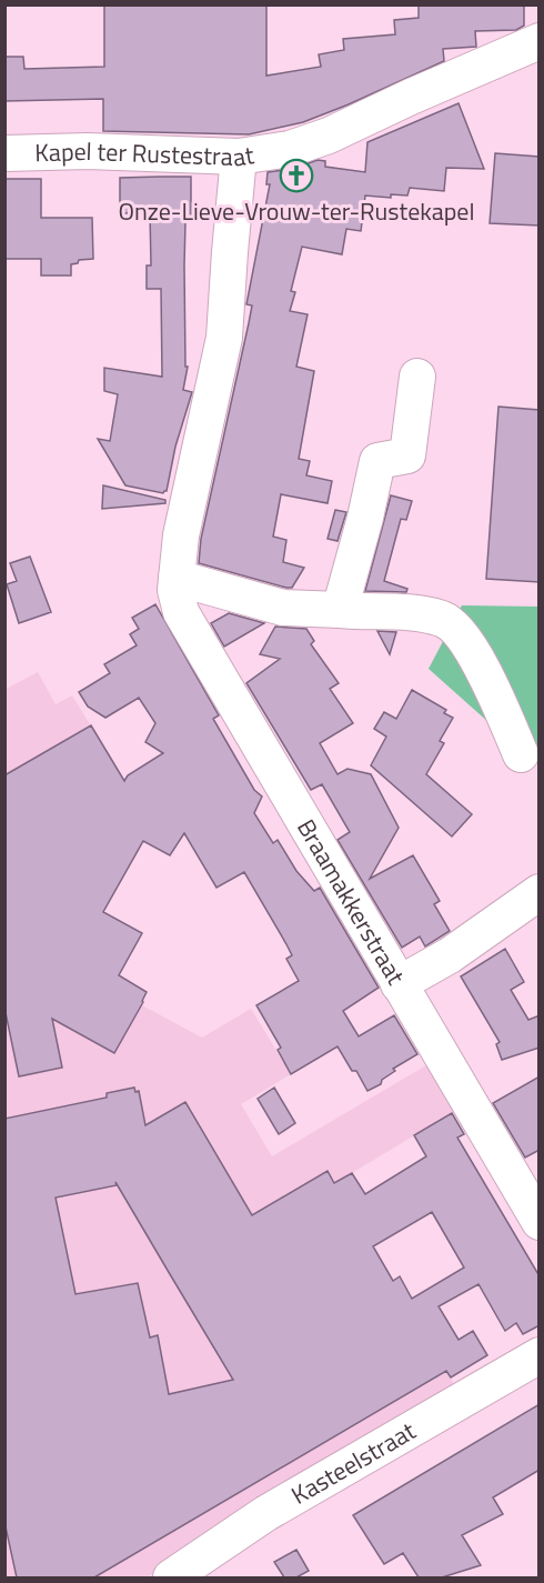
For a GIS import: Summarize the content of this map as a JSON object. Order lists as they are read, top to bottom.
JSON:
{
  "streets": {
    "street": ["Kapel ter Rustestraat", "Braamakkerstraat", "Kasteelstraat"]
  },
  "crossings": [
    ["Kapel ter Rustestraat", "Braamakkerstraat"]
  ],
  "places": {
    "church": ["Onze-Lieve-Vrouw-ter-Rustekapel"]
  }
}
